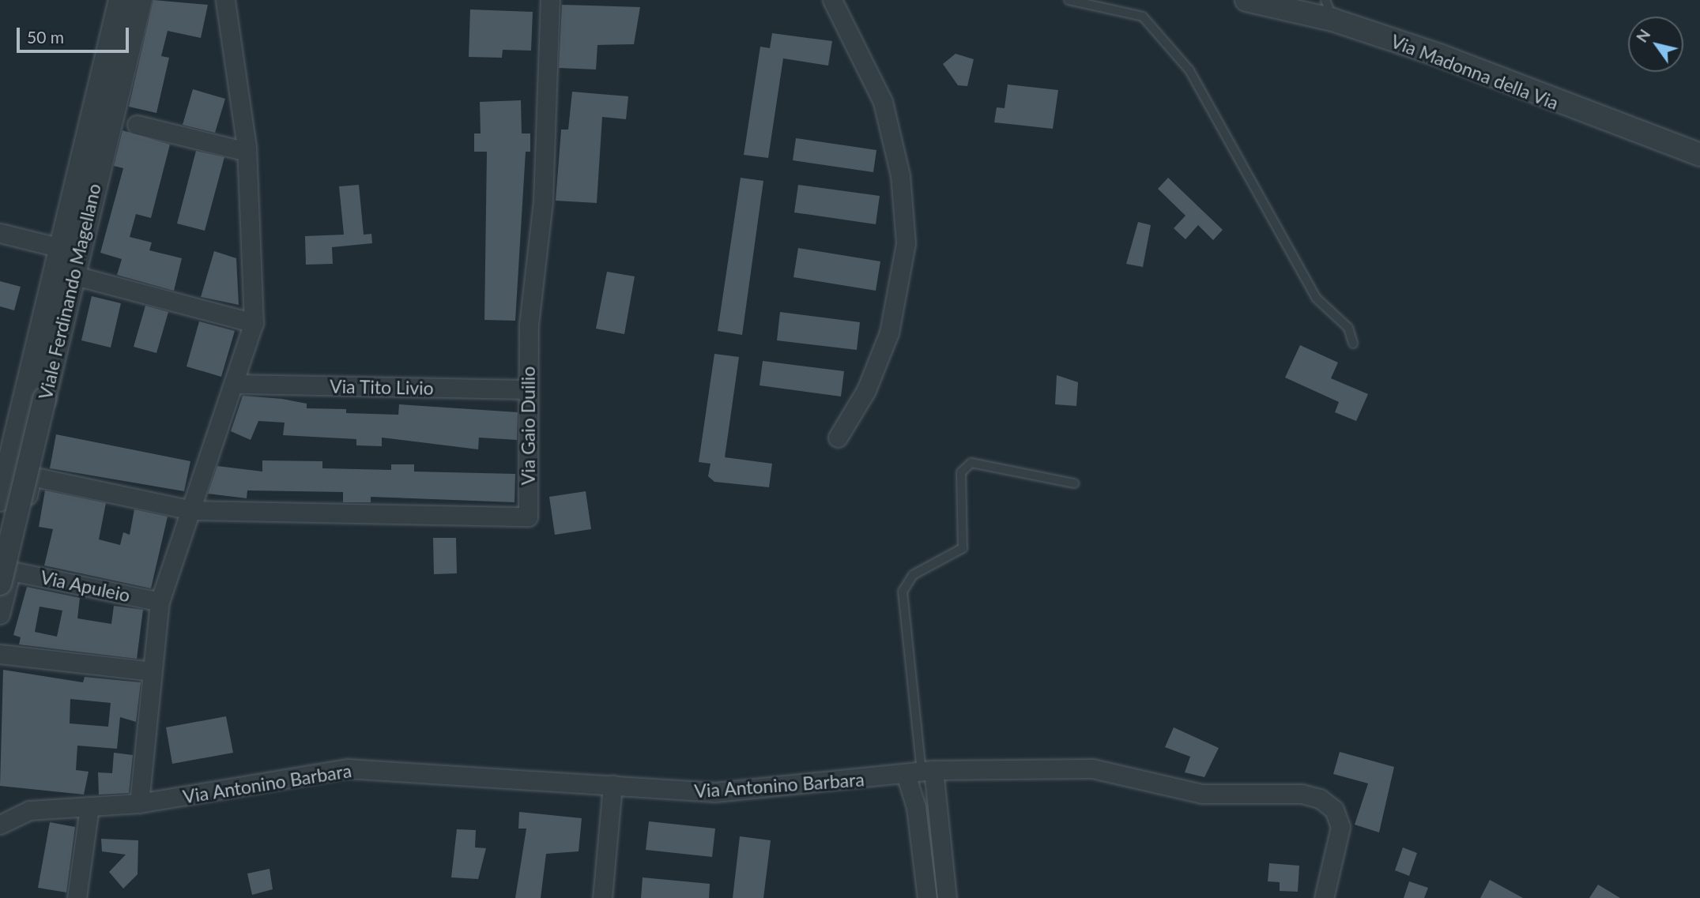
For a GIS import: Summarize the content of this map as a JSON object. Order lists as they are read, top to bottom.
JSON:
{
  "streets": {
    "street": [
      "Via Madonna della Via",
      "Viale Ferdinando Magellano",
      "Via Tito Livio",
      "Via Gaio Duilio",
      "Via Apuleio",
      "Via Antonino Barbara"
    ]
  },
  "crossings": [
    ["Viale Ferdinando Magellano", "Via Apuleio"],
    ["Via Tito Livio", "Via Gaio Duilio"]
  ],
  "scale_bar": "50 m",
  "north": "top left"
}
